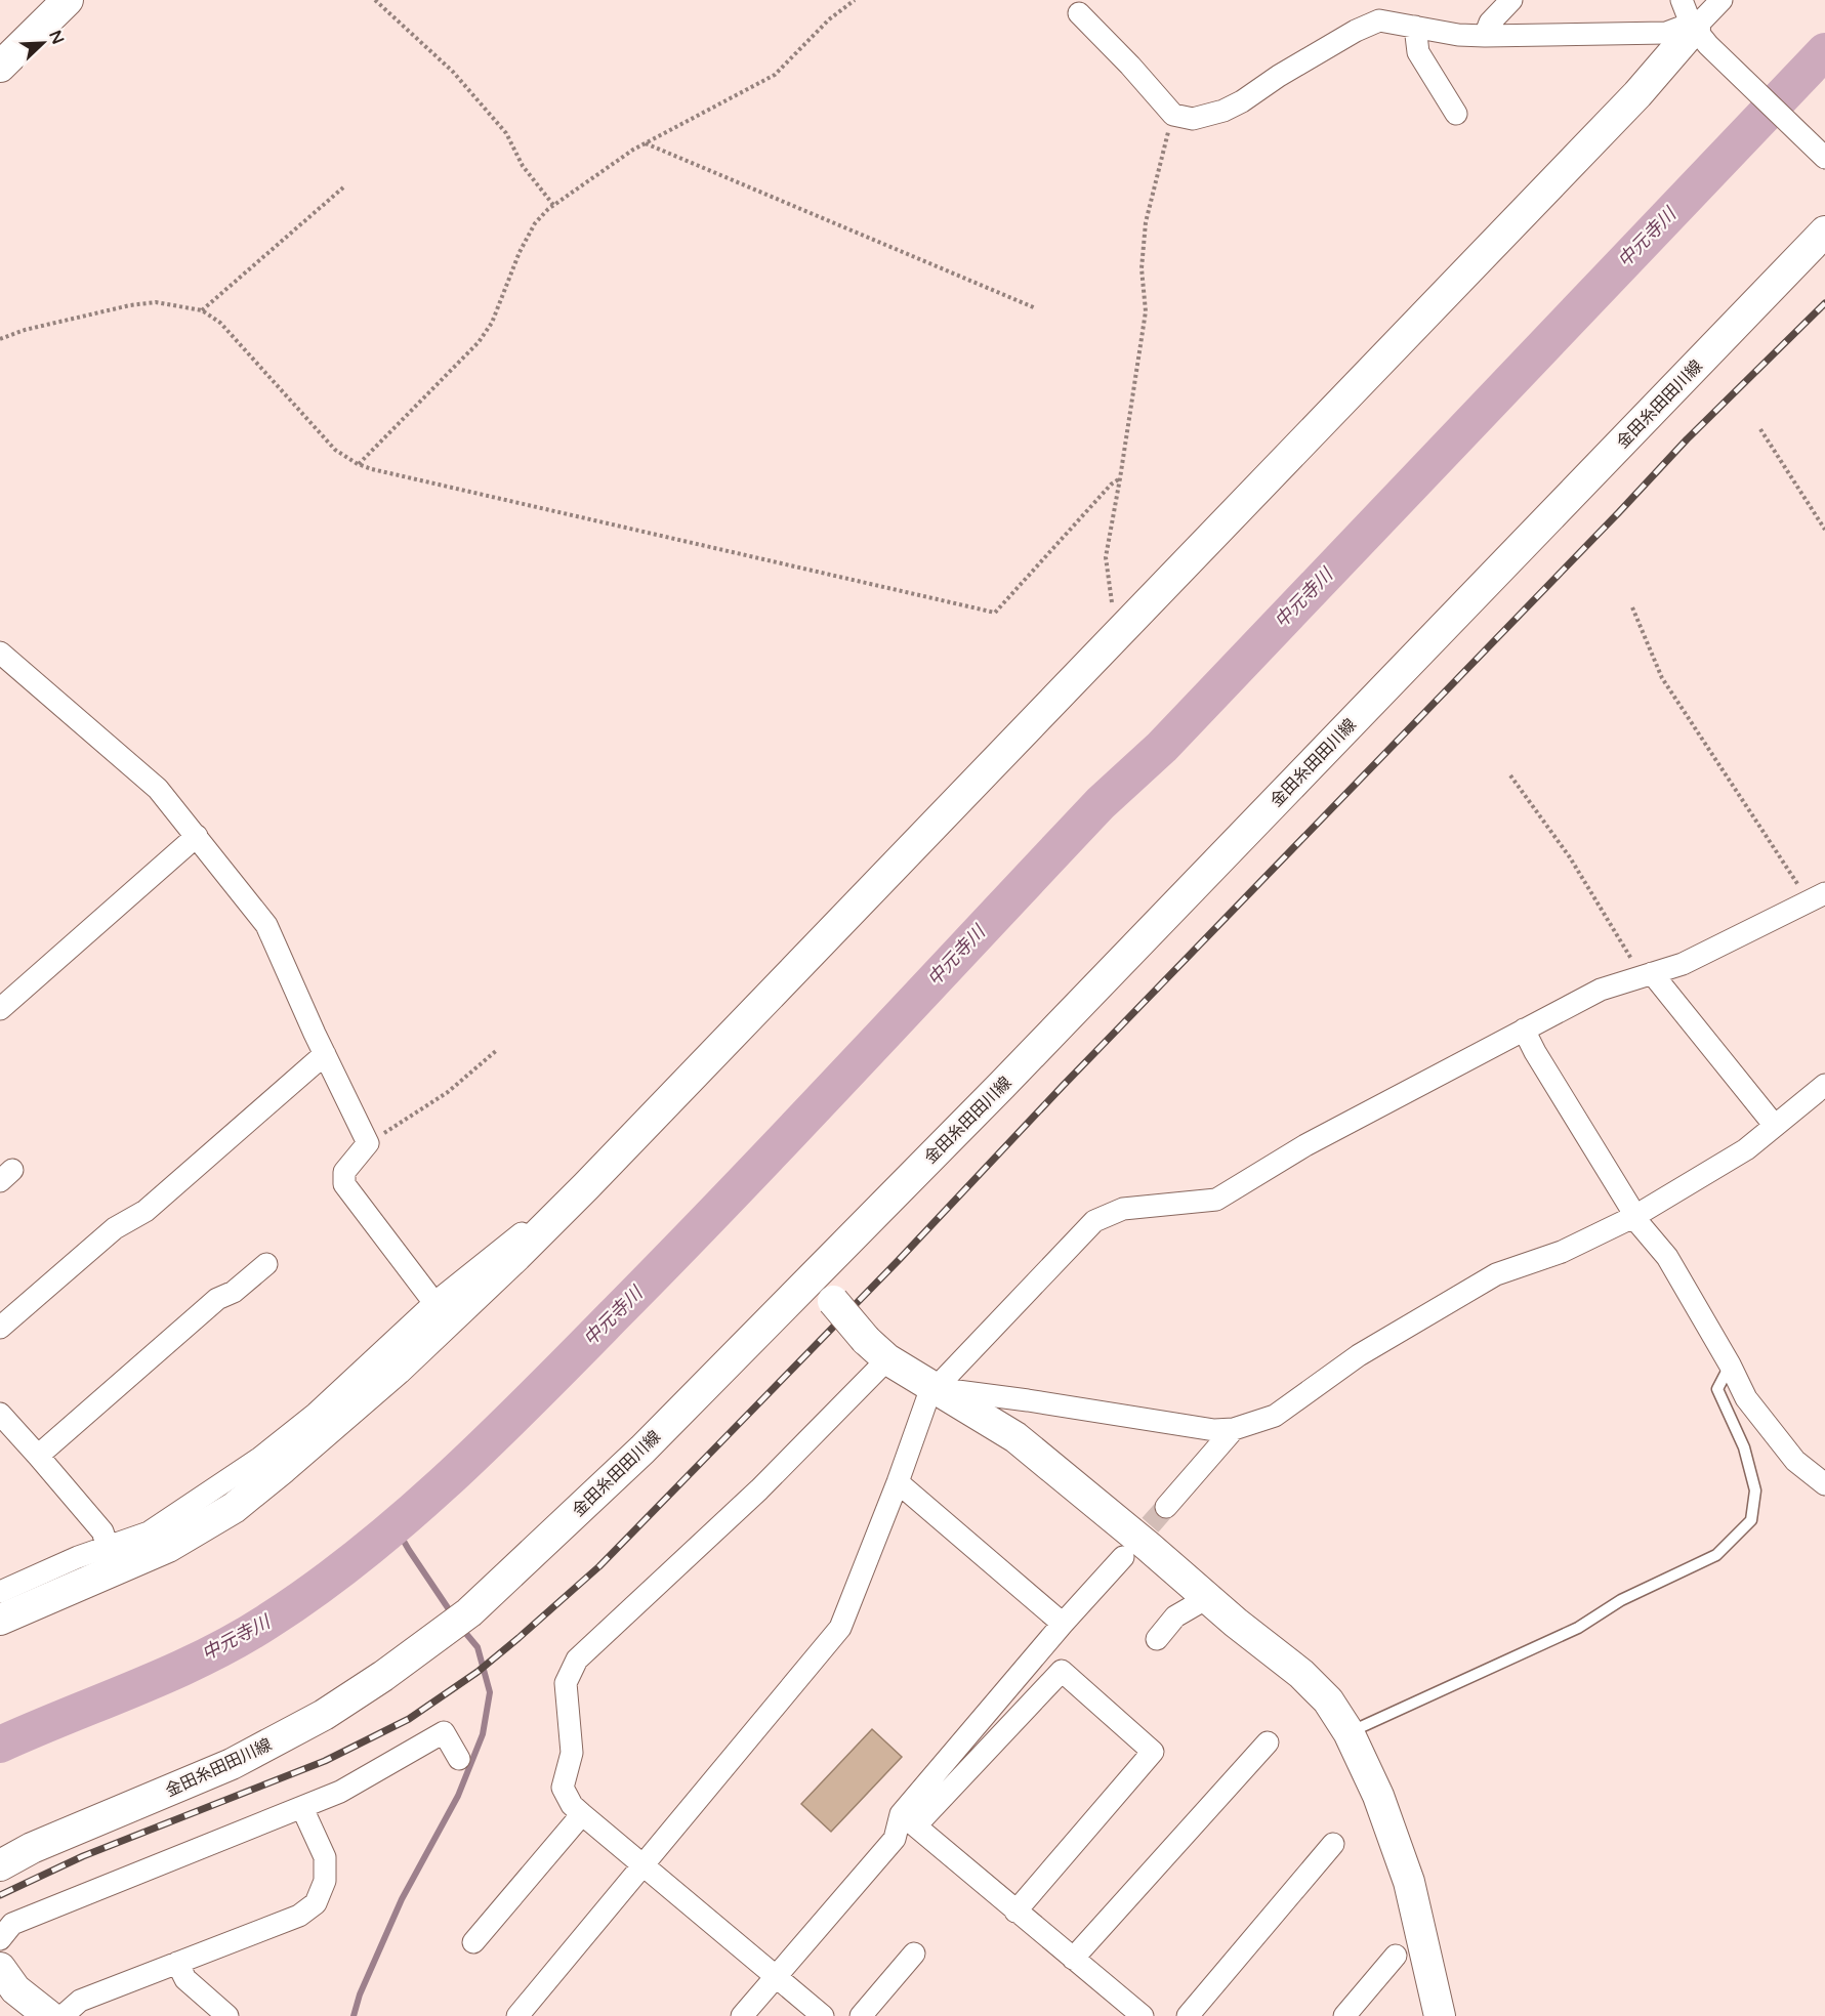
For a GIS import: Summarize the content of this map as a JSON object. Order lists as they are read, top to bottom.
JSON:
{
  "streets": {
    "street": ["金田糸田田川線"]
  },
  "water": ["中元寺川"],
  "north": "top right"
}
